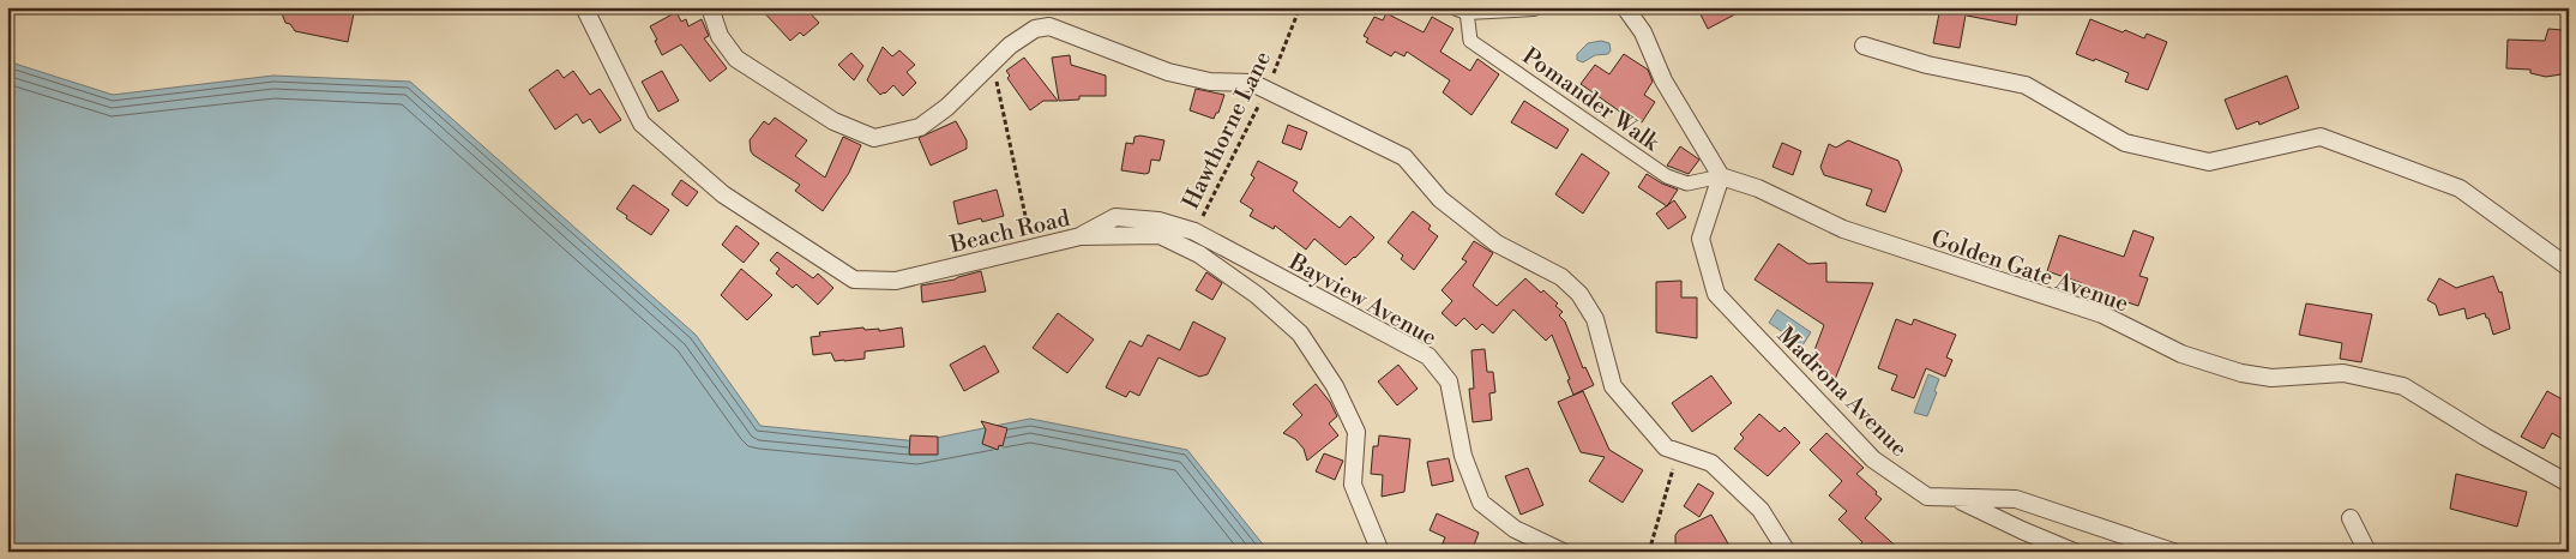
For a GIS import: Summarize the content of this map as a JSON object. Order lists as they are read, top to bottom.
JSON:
{
  "streets": {
    "street": [
      "Pomander Walk",
      "Beach Road",
      "Golden Gate Avenue",
      "Bayview Avenue",
      "Madrona Avenue"
    ],
    "path": ["Hawthorne Lane"]
  },
  "crossings": [
    ["Pomander Walk", "Golden Gate Avenue"],
    ["Pomander Walk", "Madrona Avenue"],
    ["Hawthorne Lane", "Bayview Avenue"],
    ["Beach Road", "Bayview Avenue"],
    ["Golden Gate Avenue", "Madrona Avenue"]
  ]
}
